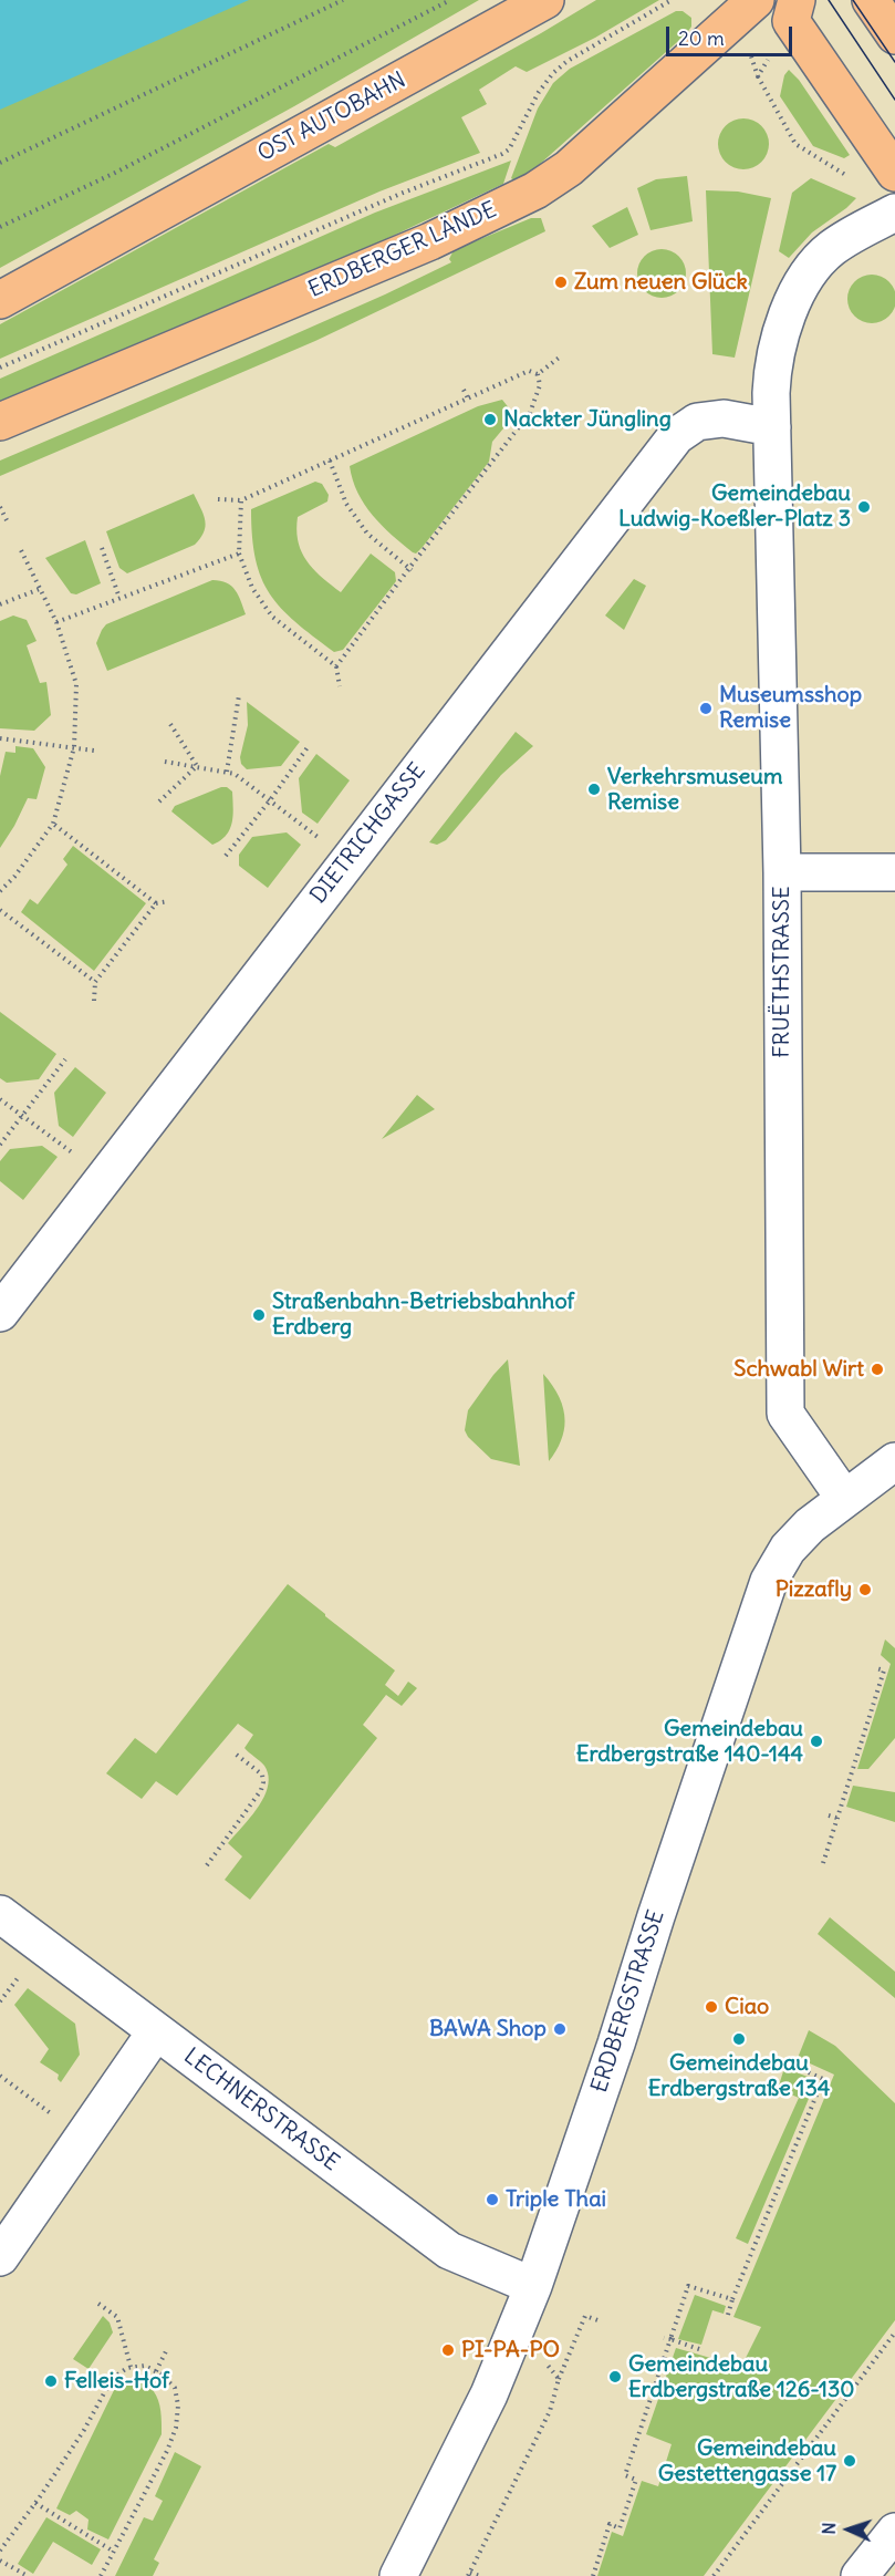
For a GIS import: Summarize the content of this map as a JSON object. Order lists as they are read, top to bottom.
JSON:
{
  "streets": {
    "main road": ["OST AUTOBAHN", "ERDBERGER LÄNDE"],
    "street": [
      "DIETRICHGASSE",
      "FRUËTHSTRASSE",
      "ERDBERGSTRASSE",
      "LECHNERSTRASSE"
    ]
  },
  "crossings": [
    ["DIETRICHGASSE", "FRUËTHSTRASSE"],
    ["FRUËTHSTRASSE", "ERDBERGSTRASSE"],
    ["ERDBERGSTRASSE", "LECHNERSTRASSE"]
  ],
  "places": [
    "Zum neuen Glück",
    "Nackter Jüngling",
    "Gemeindebau Ludwig-Koeßler-Platz 3",
    "Museumsshop Remise",
    "Verkehrsmuseum Remise",
    "Straßenbahn-Betriebsbahnhof Erdberg",
    "Schwabl Wirt",
    "Pizzafly",
    "Gemeindebau Erdbergstraße 140-144",
    "Ciao",
    "BAWA Shop",
    "Gemeindebau Erdbergstraße 134",
    "Triple Thai",
    "PI-PA-PO",
    "Gemeindebau Erdbergstraße 126-130",
    "Felleis-Hof",
    "Gemeindebau Gestettengasse 17"
  ],
  "scale_bar": "20 m",
  "north": "left"
}
